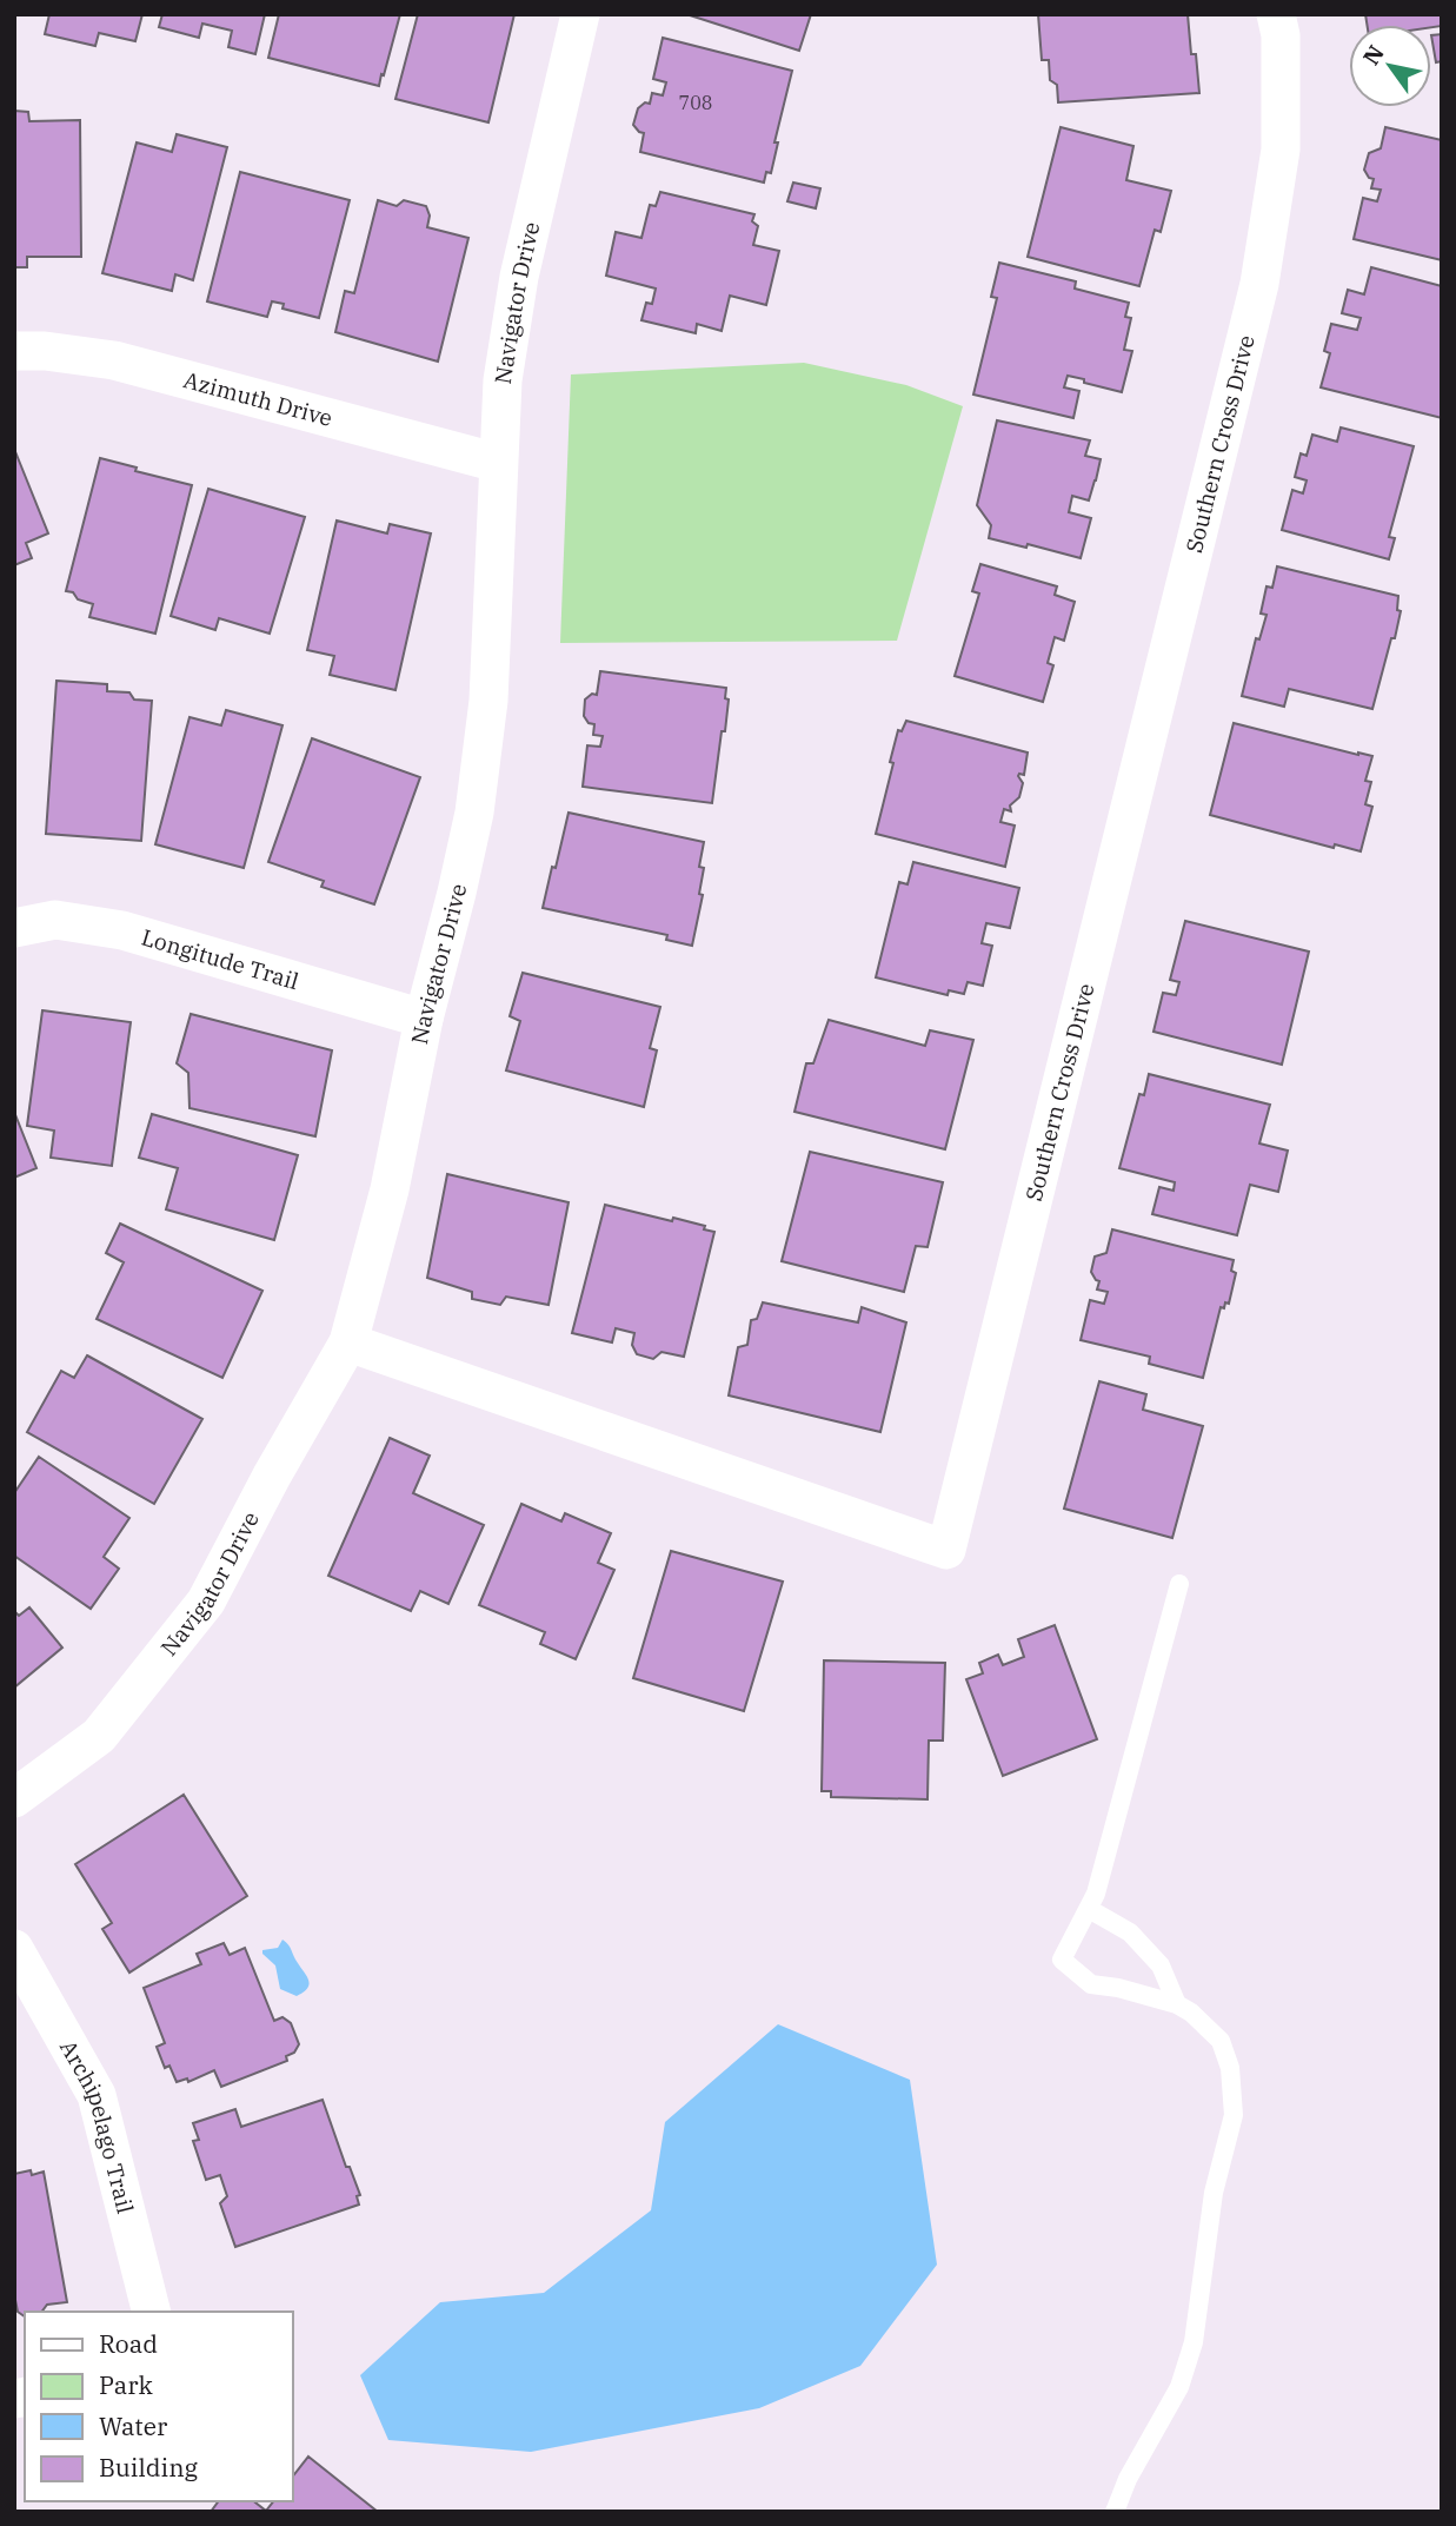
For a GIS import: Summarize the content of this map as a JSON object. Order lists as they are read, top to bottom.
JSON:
{
  "streets": {
    "street": [
      "Navigator Drive",
      "Azimuth Drive",
      "Southern Cross Drive",
      "Longitude Trail",
      "Archipelago Trail"
    ]
  },
  "crossings": [
    ["Navigator Drive", "Azimuth Drive"],
    ["Navigator Drive", "Southern Cross Drive"],
    ["Navigator Drive", "Longitude Trail"]
  ],
  "house_numbers": ["708"],
  "legend": [
    "Road",
    "Park",
    "Water",
    "Building"
  ],
  "north": "top left"
}
